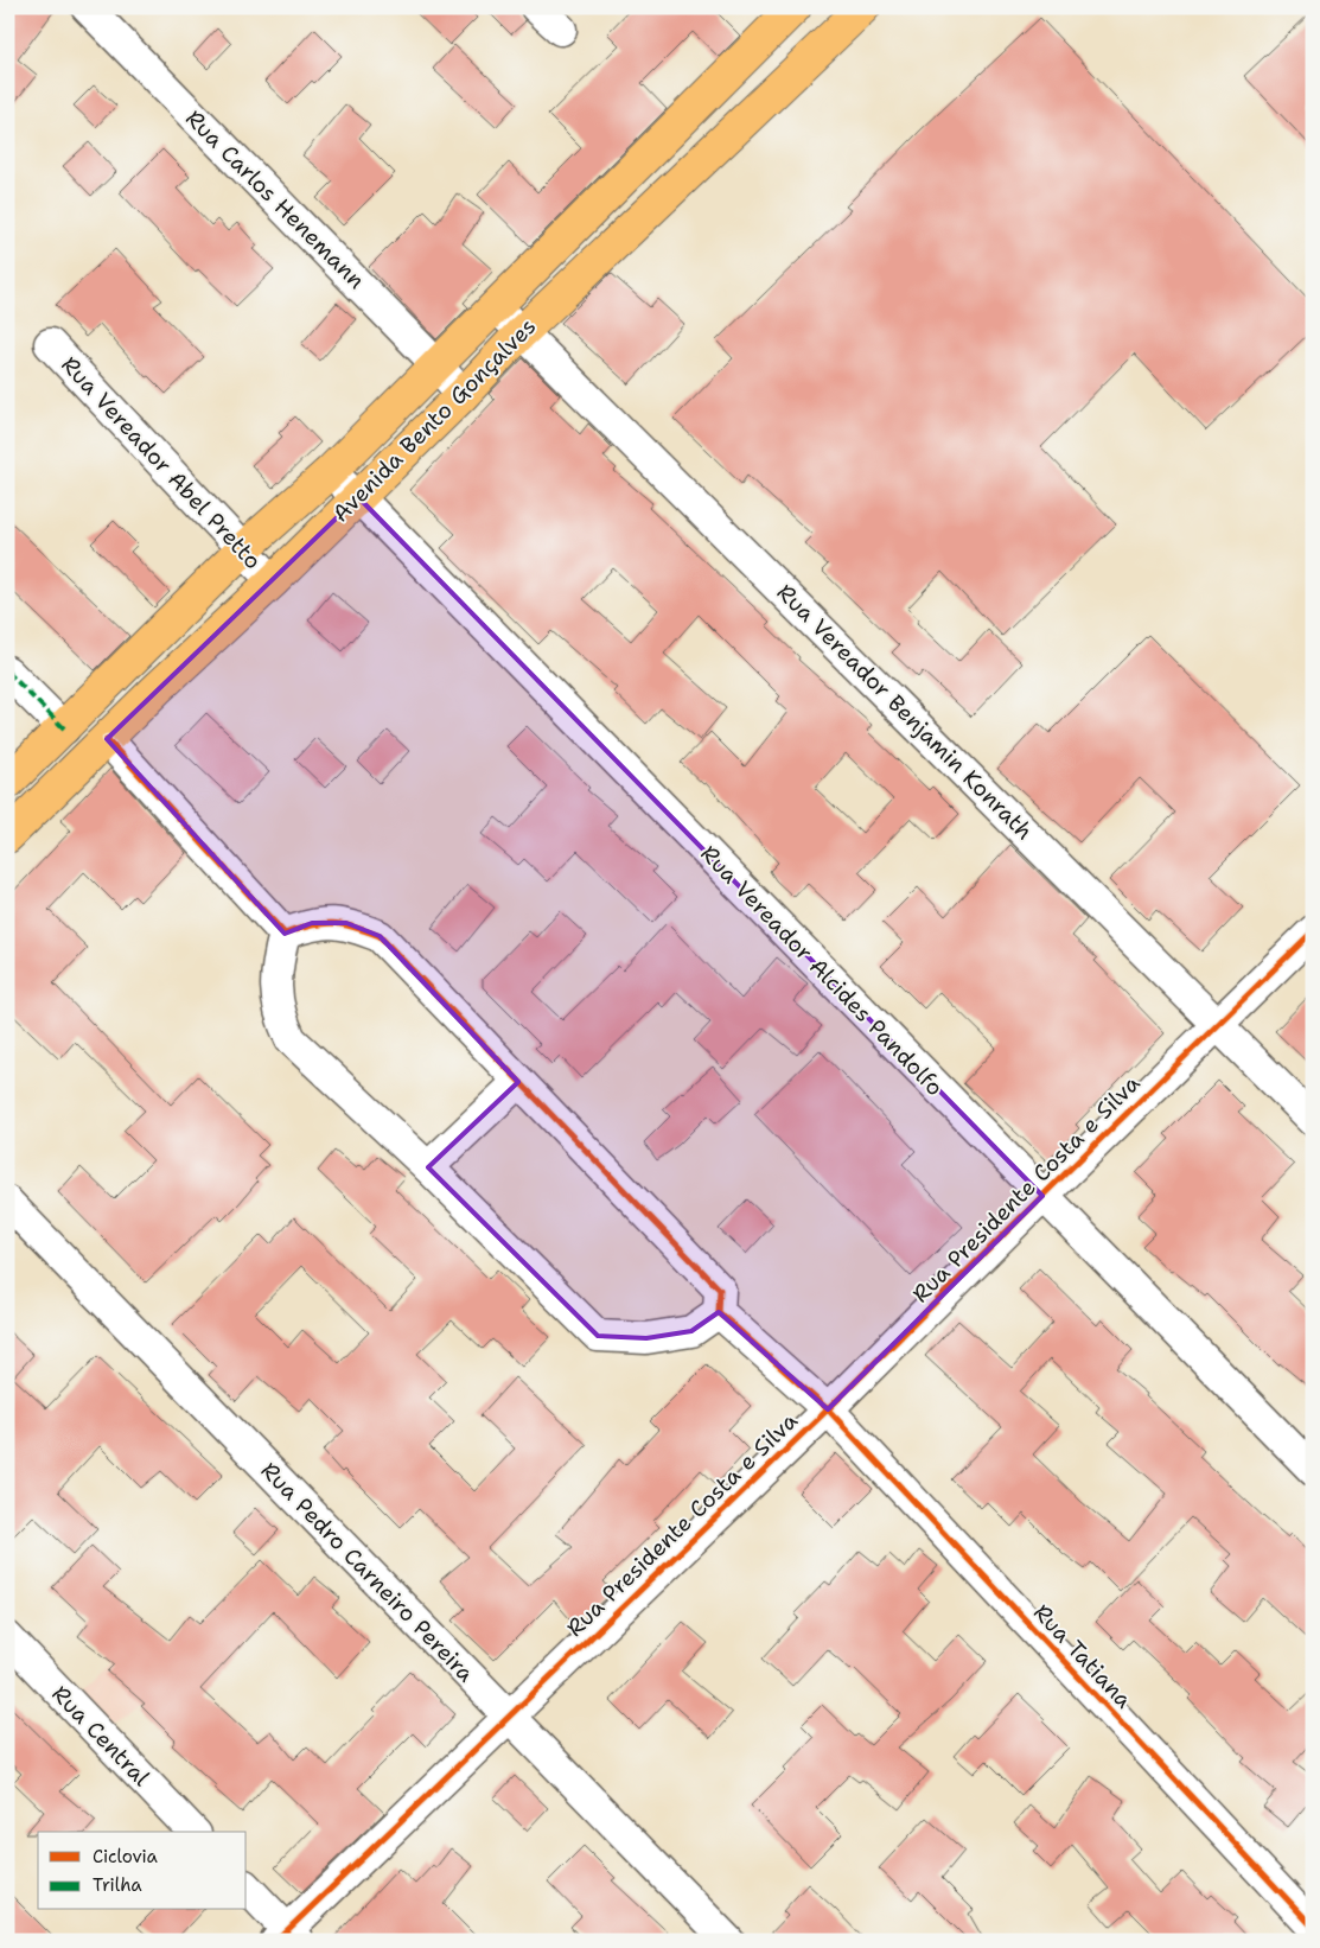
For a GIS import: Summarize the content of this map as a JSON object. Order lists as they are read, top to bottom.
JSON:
{
  "streets": {
    "main road": ["Avenida Bento Gonçalves"],
    "street": [
      "Rua Carlos Henemann",
      "Rua Vereador Abel Pretto",
      "Rua Vereador Benjamin Konrath",
      "Rua Vereador Alcides Pandolfo",
      "Rua Presidente Costa e Silva",
      "Rua Pedro Carneiro Pereira",
      "Rua Tatiana",
      "Rua Central"
    ]
  },
  "crossings": [
    ["Rua Carlos Henemann", "Avenida Bento Gonçalves"],
    ["Avenida Bento Gonçalves", "Rua Vereador Abel Pretto"],
    ["Avenida Bento Gonçalves", "Rua Vereador Benjamin Konrath"],
    ["Avenida Bento Gonçalves", "Rua Vereador Alcides Pandolfo"],
    ["Rua Vereador Benjamin Konrath", "Rua Presidente Costa e Silva"],
    ["Rua Vereador Alcides Pandolfo", "Rua Presidente Costa e Silva"],
    ["Rua Presidente Costa e Silva", "Rua Pedro Carneiro Pereira"],
    ["Rua Presidente Costa e Silva", "Rua Tatiana"]
  ],
  "legend": ["Ciclovia", "Trilha"]
}
